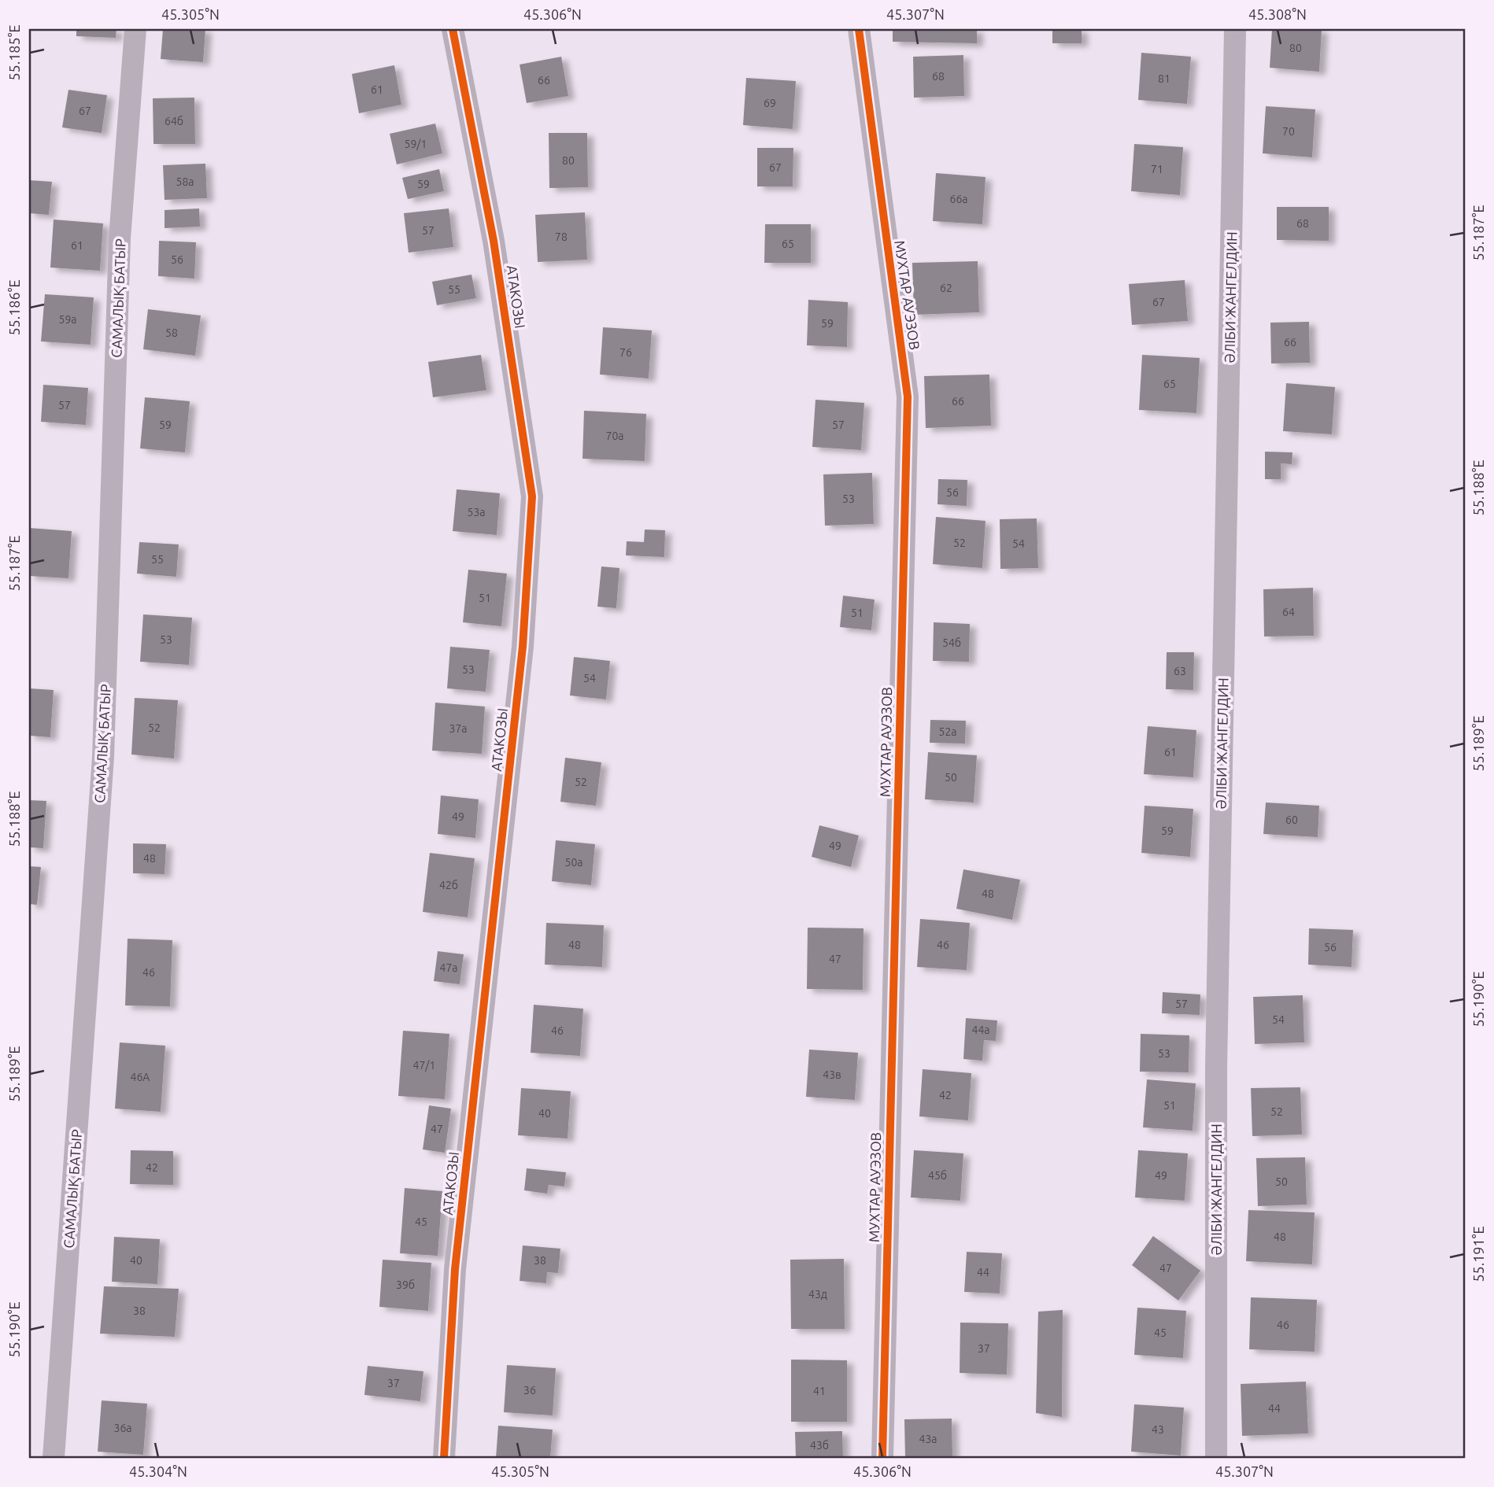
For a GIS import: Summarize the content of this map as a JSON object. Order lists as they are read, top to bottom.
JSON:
{
  "streets": {
    "street": [
      "МУХТАР АУЭЗОВ",
      "АТАКОЗЫ",
      "ӘЛІБИ ЖАНГЕЛДИН",
      "САМАЛЫҚ БАТЫР"
    ]
  },
  "house_numbers": [
    "80",
    "68",
    "81",
    "66",
    "61",
    "69",
    "67",
    "64б",
    "70",
    "59/1",
    "80",
    "67",
    "71",
    "58а",
    "59",
    "66а",
    "68",
    "57",
    "78",
    "65",
    "61",
    "56",
    "62",
    "55",
    "67",
    "59а",
    "59",
    "58",
    "66",
    "76",
    "65",
    "66",
    "57",
    "59",
    "57",
    "70а",
    "56",
    "53",
    "53а",
    "52",
    "54",
    "55",
    "51",
    "64",
    "51",
    "53",
    "54б",
    "53",
    "63",
    "54",
    "52",
    "37а",
    "52а",
    "61",
    "50",
    "52",
    "49",
    "60",
    "59",
    "49",
    "48",
    "50а",
    "42б",
    "48",
    "48",
    "46",
    "56",
    "47",
    "47а",
    "46",
    "57",
    "54",
    "44а",
    "46",
    "53",
    "47/1",
    "43в",
    "46А",
    "42",
    "51",
    "52",
    "40",
    "47",
    "42",
    "45б",
    "49",
    "50",
    "45",
    "48",
    "40",
    "38",
    "47",
    "44",
    "39б",
    "43д",
    "38",
    "46",
    "45",
    "37",
    "37",
    "36",
    "41",
    "44",
    "36а",
    "43",
    "43а",
    "43б"
  ],
  "coordinates": [
    "45.305°N",
    "45.306°N",
    "45.307°N",
    "45.308°N",
    "55.185°E",
    "55.187°E",
    "55.186°E",
    "55.188°E",
    "55.189°E",
    "55.190°E",
    "55.191°E",
    "45.304°N"
  ]
}
